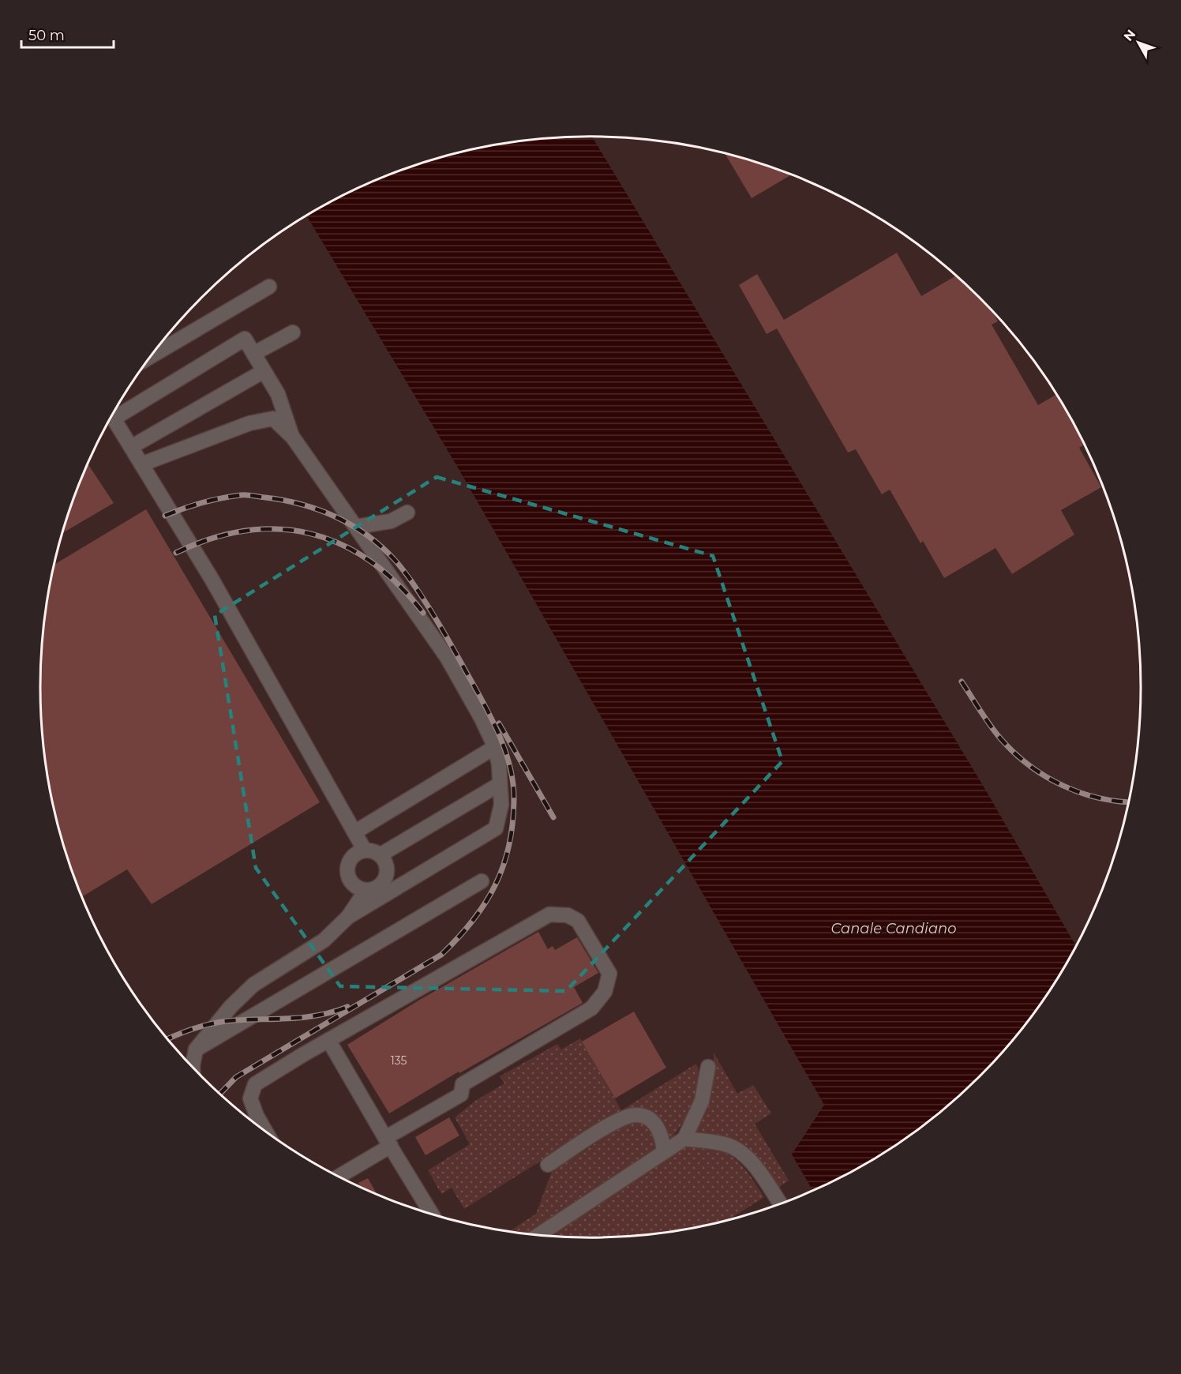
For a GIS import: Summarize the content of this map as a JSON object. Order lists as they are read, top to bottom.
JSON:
{
  "water": ["Canale Candiano"],
  "house_numbers": ["135"],
  "scale_bar": "50 m",
  "north": "top left"
}
